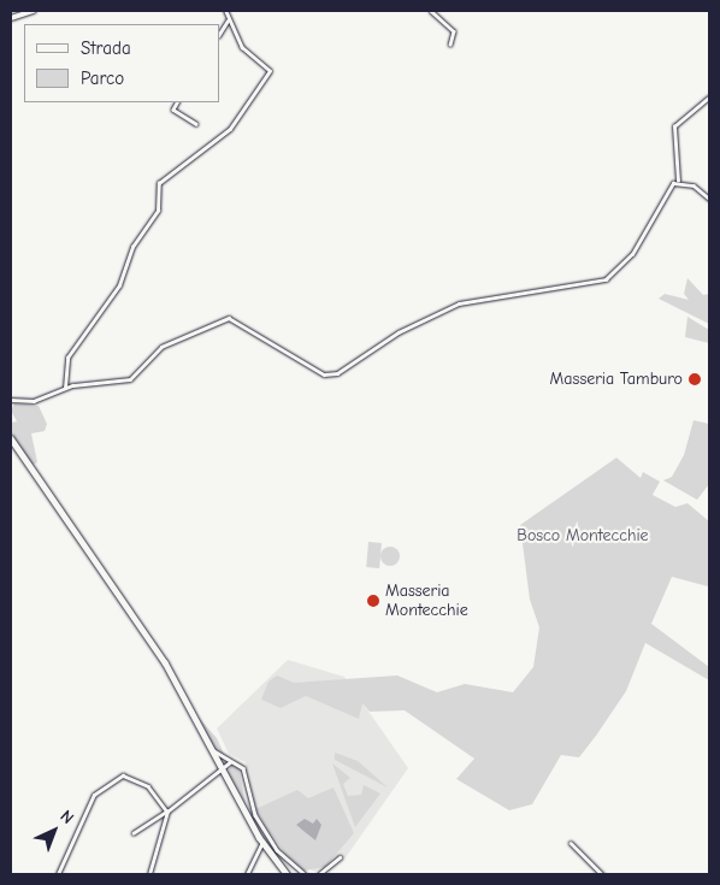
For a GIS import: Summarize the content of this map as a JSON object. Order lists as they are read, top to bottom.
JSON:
{
  "parks": ["Bosco Montecchie"],
  "places": ["Masseria Tamburo", "Masseria Montecchie"],
  "legend": ["Strada", "Parco"],
  "north": "top right"
}
